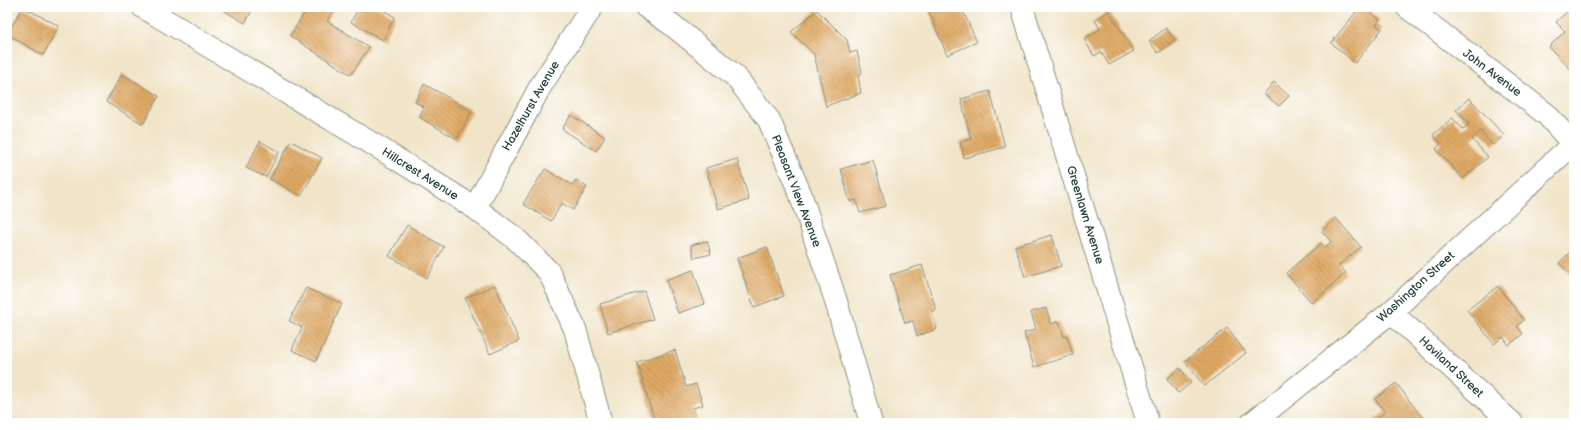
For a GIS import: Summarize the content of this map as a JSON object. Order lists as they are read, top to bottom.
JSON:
{
  "streets": {
    "street": [
      "John Avenue",
      "Hazelhurst Avenue",
      "Hillcrest Avenue",
      "Pleasant View Avenue",
      "Greenlawn Avenue",
      "Washington Street",
      "Haviland Street"
    ]
  },
  "crossings": [
    ["John Avenue", "Washington Street"],
    ["Hazelhurst Avenue", "Hillcrest Avenue"],
    ["Washington Street", "Haviland Street"]
  ]
}
